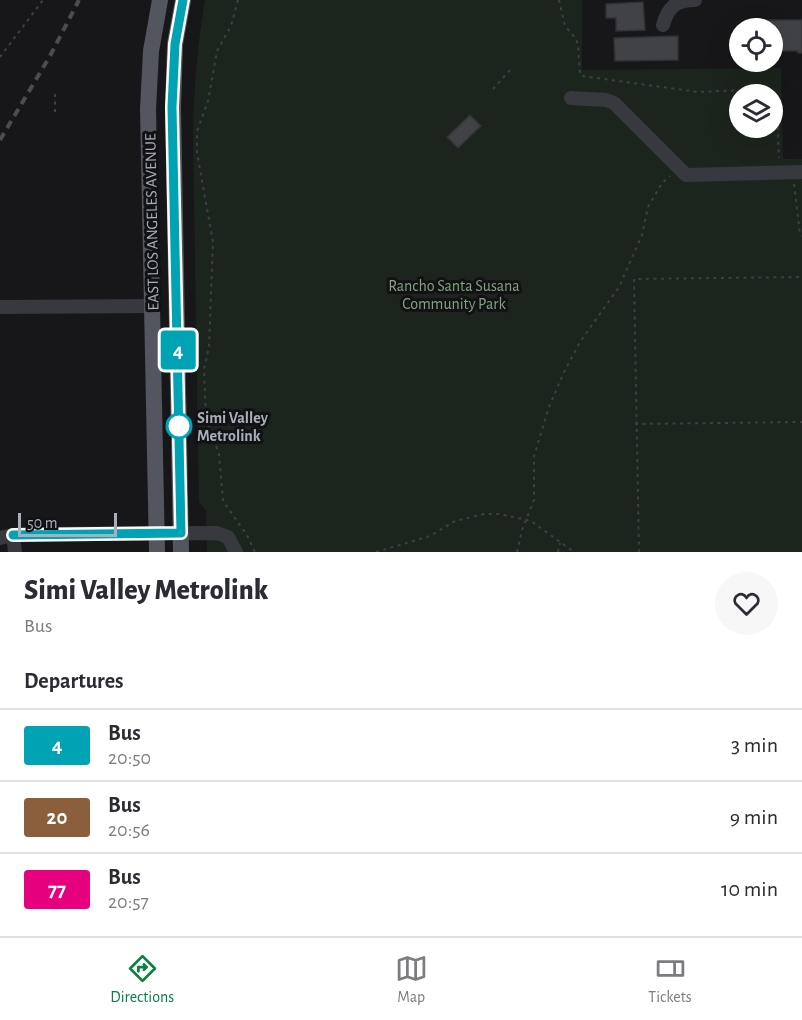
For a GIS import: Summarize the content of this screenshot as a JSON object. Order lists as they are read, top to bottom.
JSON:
{
  "streets": {
    "main road": ["EAST LOS ANGELES AVENUE"]
  },
  "parks": ["Rancho Santa Susana Community Park"],
  "places": ["Simi Valley Metrolink"],
  "lines": ["bus line 4"],
  "scale_bar": "50 m",
  "page": {
    "on_map": "4",
    "scale": "50 m",
    "heading": [
      ["Simi Valley Metrolink", "Bus"],
      "Departures"
    ],
    "list": [
      {
        "mark": "4",
        "name": "Bus",
        "note": "20:50",
        "value": "3 min"
      },
      {
        "mark": "20",
        "name": "Bus",
        "note": "20:56",
        "value": "9 min"
      },
      {
        "mark": "77",
        "name": "Bus",
        "note": "20:57",
        "value": "10 min"
      }
    ],
    "tabs": ["Directions", "Map", "Tickets"]
  }
}
